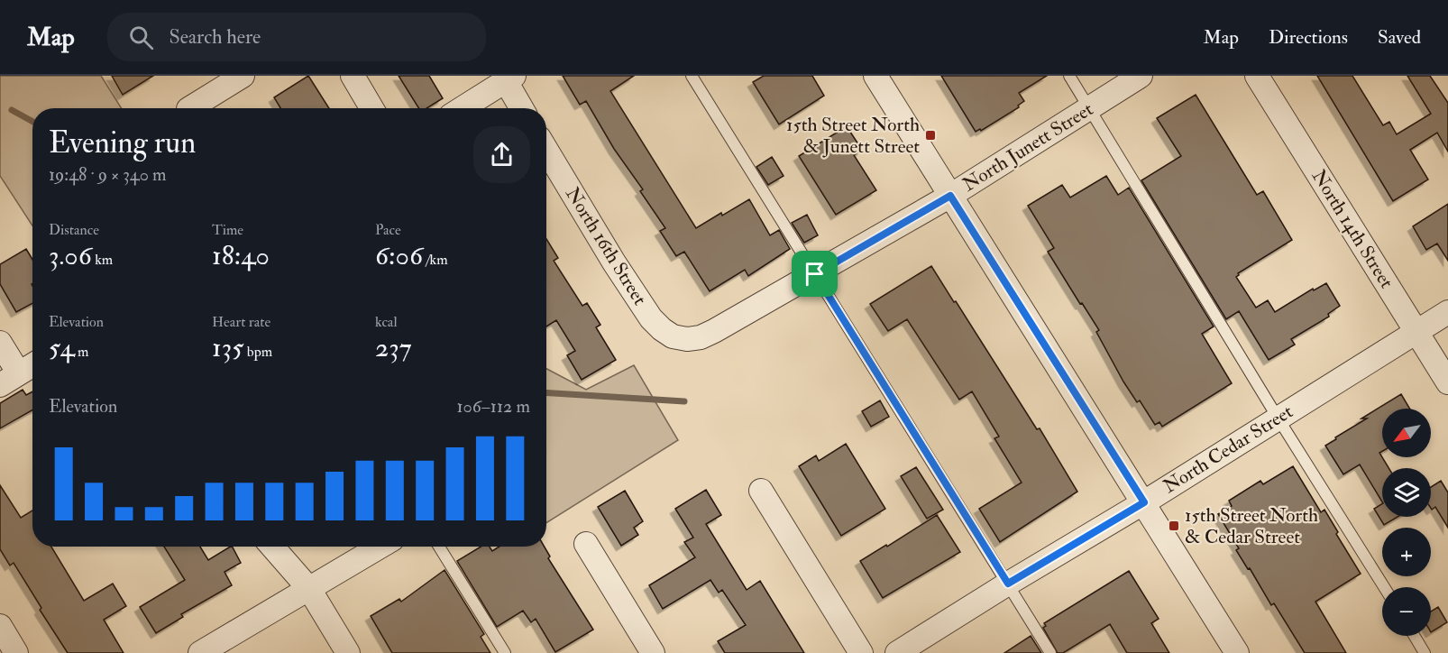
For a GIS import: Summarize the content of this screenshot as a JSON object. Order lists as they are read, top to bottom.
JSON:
{
  "streets": {
    "street": [
      "North Junett Street",
      "North 14th Street",
      "North 16th Street",
      "North Cedar Street"
    ]
  },
  "crossings": [
    ["North Junett Street", "North 16th Street"],
    ["North 14th Street", "North Cedar Street"]
  ],
  "places": {
    "transit": ["15th Street North & Junett Street", "15th Street North & Cedar Street"]
  },
  "north": "bottom left",
  "page": {
    "header": "Map",
    "search": "Search here",
    "nav": ["Map", "Directions", "Saved"],
    "heading": ["Evening run", "19:48 · 9 × 340 m"],
    "stats": [
      ["Distance", "3.06 km"],
      ["Time", "18:40"],
      ["Pace", "6:06 /km"],
      ["Elevation", "54 m"],
      ["Heart rate", "135 bpm"],
      ["kcal", "237"]
    ],
    "chart": ["Elevation", "106–112 m"],
    "map_buttons": ["+", "−"]
  }
}
